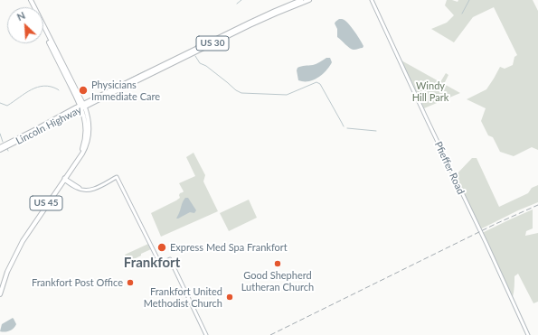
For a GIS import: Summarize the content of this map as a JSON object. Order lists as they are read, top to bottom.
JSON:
{
  "streets": {
    "main road": ["US 30", "Lincoln Highway", "US 45"],
    "street": ["Pfieffer Road"]
  },
  "crossings": [
    ["US 30", "Lincoln Highway"],
    ["Lincoln Highway", "US 45"]
  ],
  "districts": ["Frankfort"],
  "parks": ["Windy Hill Park"],
  "places": [
    "Physicians Immediate Care",
    "Express Med Spa Frankfort",
    "Good Shepherd Lutheran Church",
    "Frankfort Post Office",
    "Frankfort United Methodist Church"
  ],
  "north": "top left"
}
